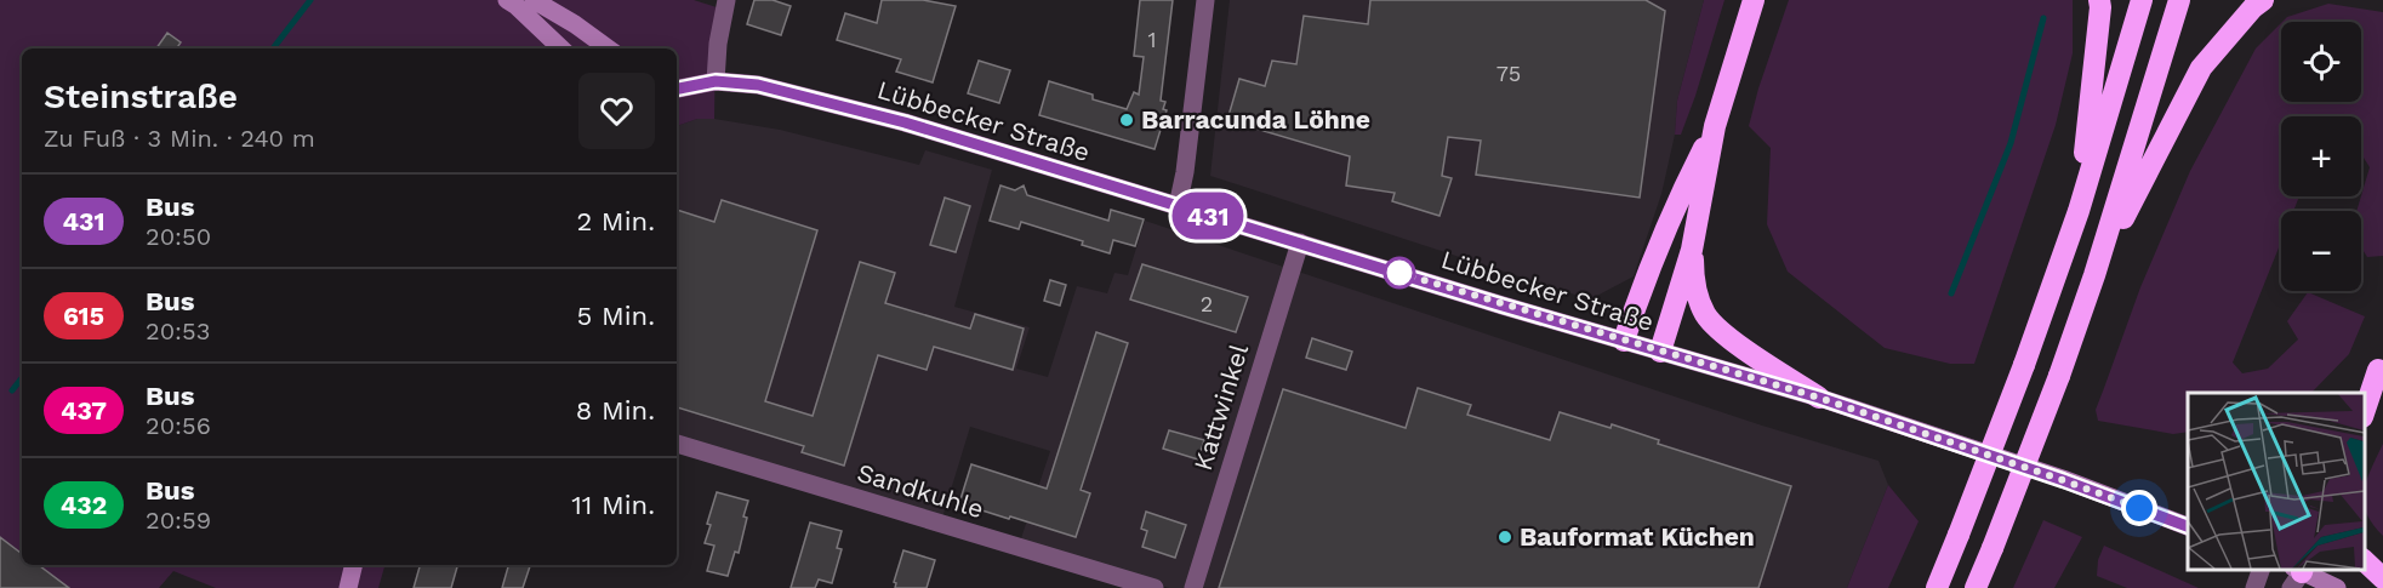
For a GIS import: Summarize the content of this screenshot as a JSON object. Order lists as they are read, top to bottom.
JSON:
{
  "streets": {
    "main road": ["Lübbecker Straße"],
    "street": ["Kattwinkel", "Sandkuhle"]
  },
  "crossings": [
    ["Lübbecker Straße", "Kattwinkel"]
  ],
  "places": ["Barracunda Löhne", "Bauformat Küchen"],
  "lines": ["bus line 431"],
  "house_numbers": ["1", "75", "2"],
  "page": {
    "on_map": "431",
    "map_buttons": ["+", "−"],
    "heading": ["Steinstraße", "Zu Fuß · 3 Min. · 240 m"],
    "list": [
      {
        "mark": "431",
        "name": "Bus",
        "note": "20:50",
        "value": "2 Min."
      },
      {
        "mark": "615",
        "name": "Bus",
        "note": "20:53",
        "value": "5 Min."
      },
      {
        "mark": "437",
        "name": "Bus",
        "note": "20:56",
        "value": "8 Min."
      },
      {
        "mark": "432",
        "name": "Bus",
        "note": "20:59",
        "value": "11 Min."
      }
    ]
  }
}
